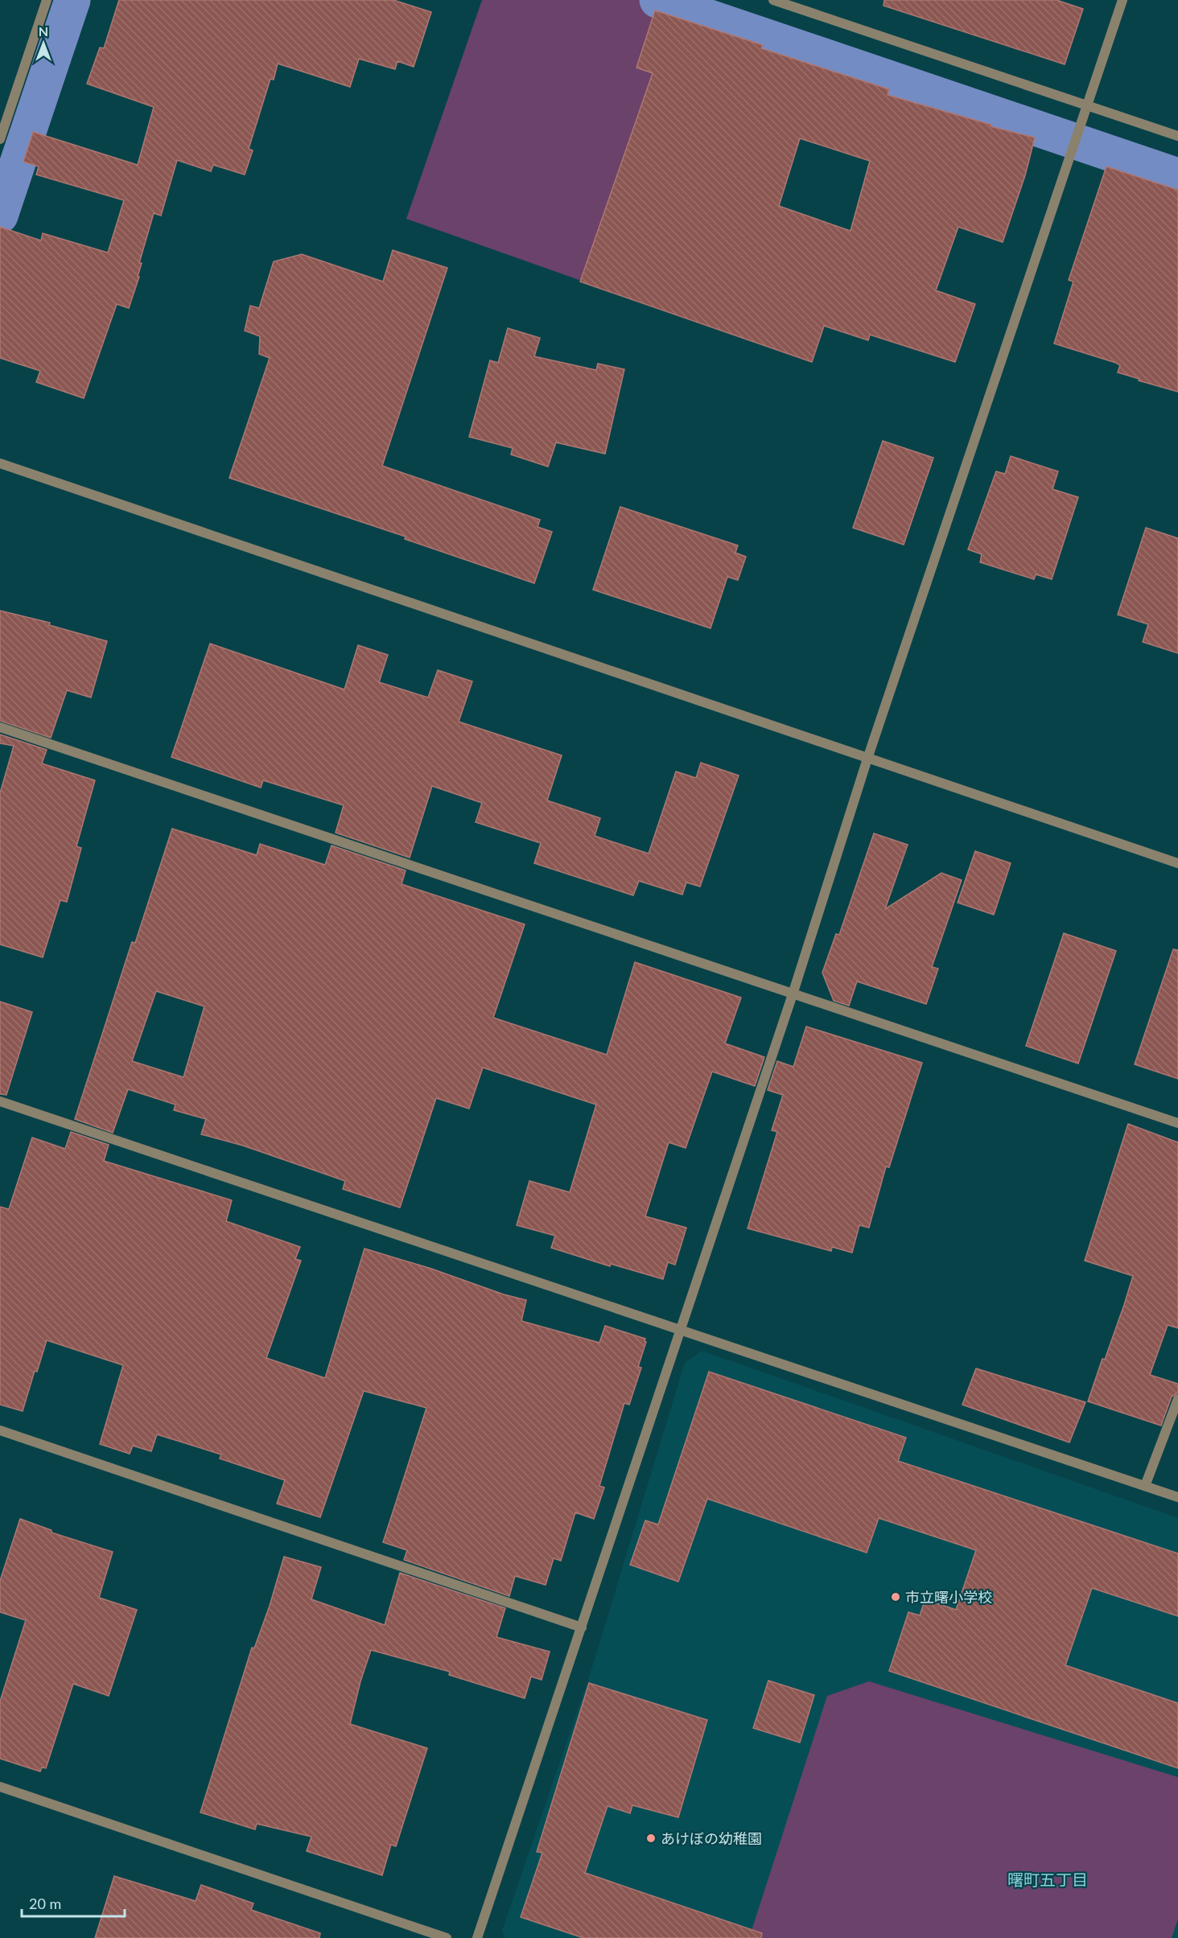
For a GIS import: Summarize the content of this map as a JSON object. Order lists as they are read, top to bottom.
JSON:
{
  "districts": ["曙町五丁目"],
  "places": ["市立曙小学校", "あけぼの幼稚園"],
  "scale_bar": "20 m",
  "north": "top"
}
